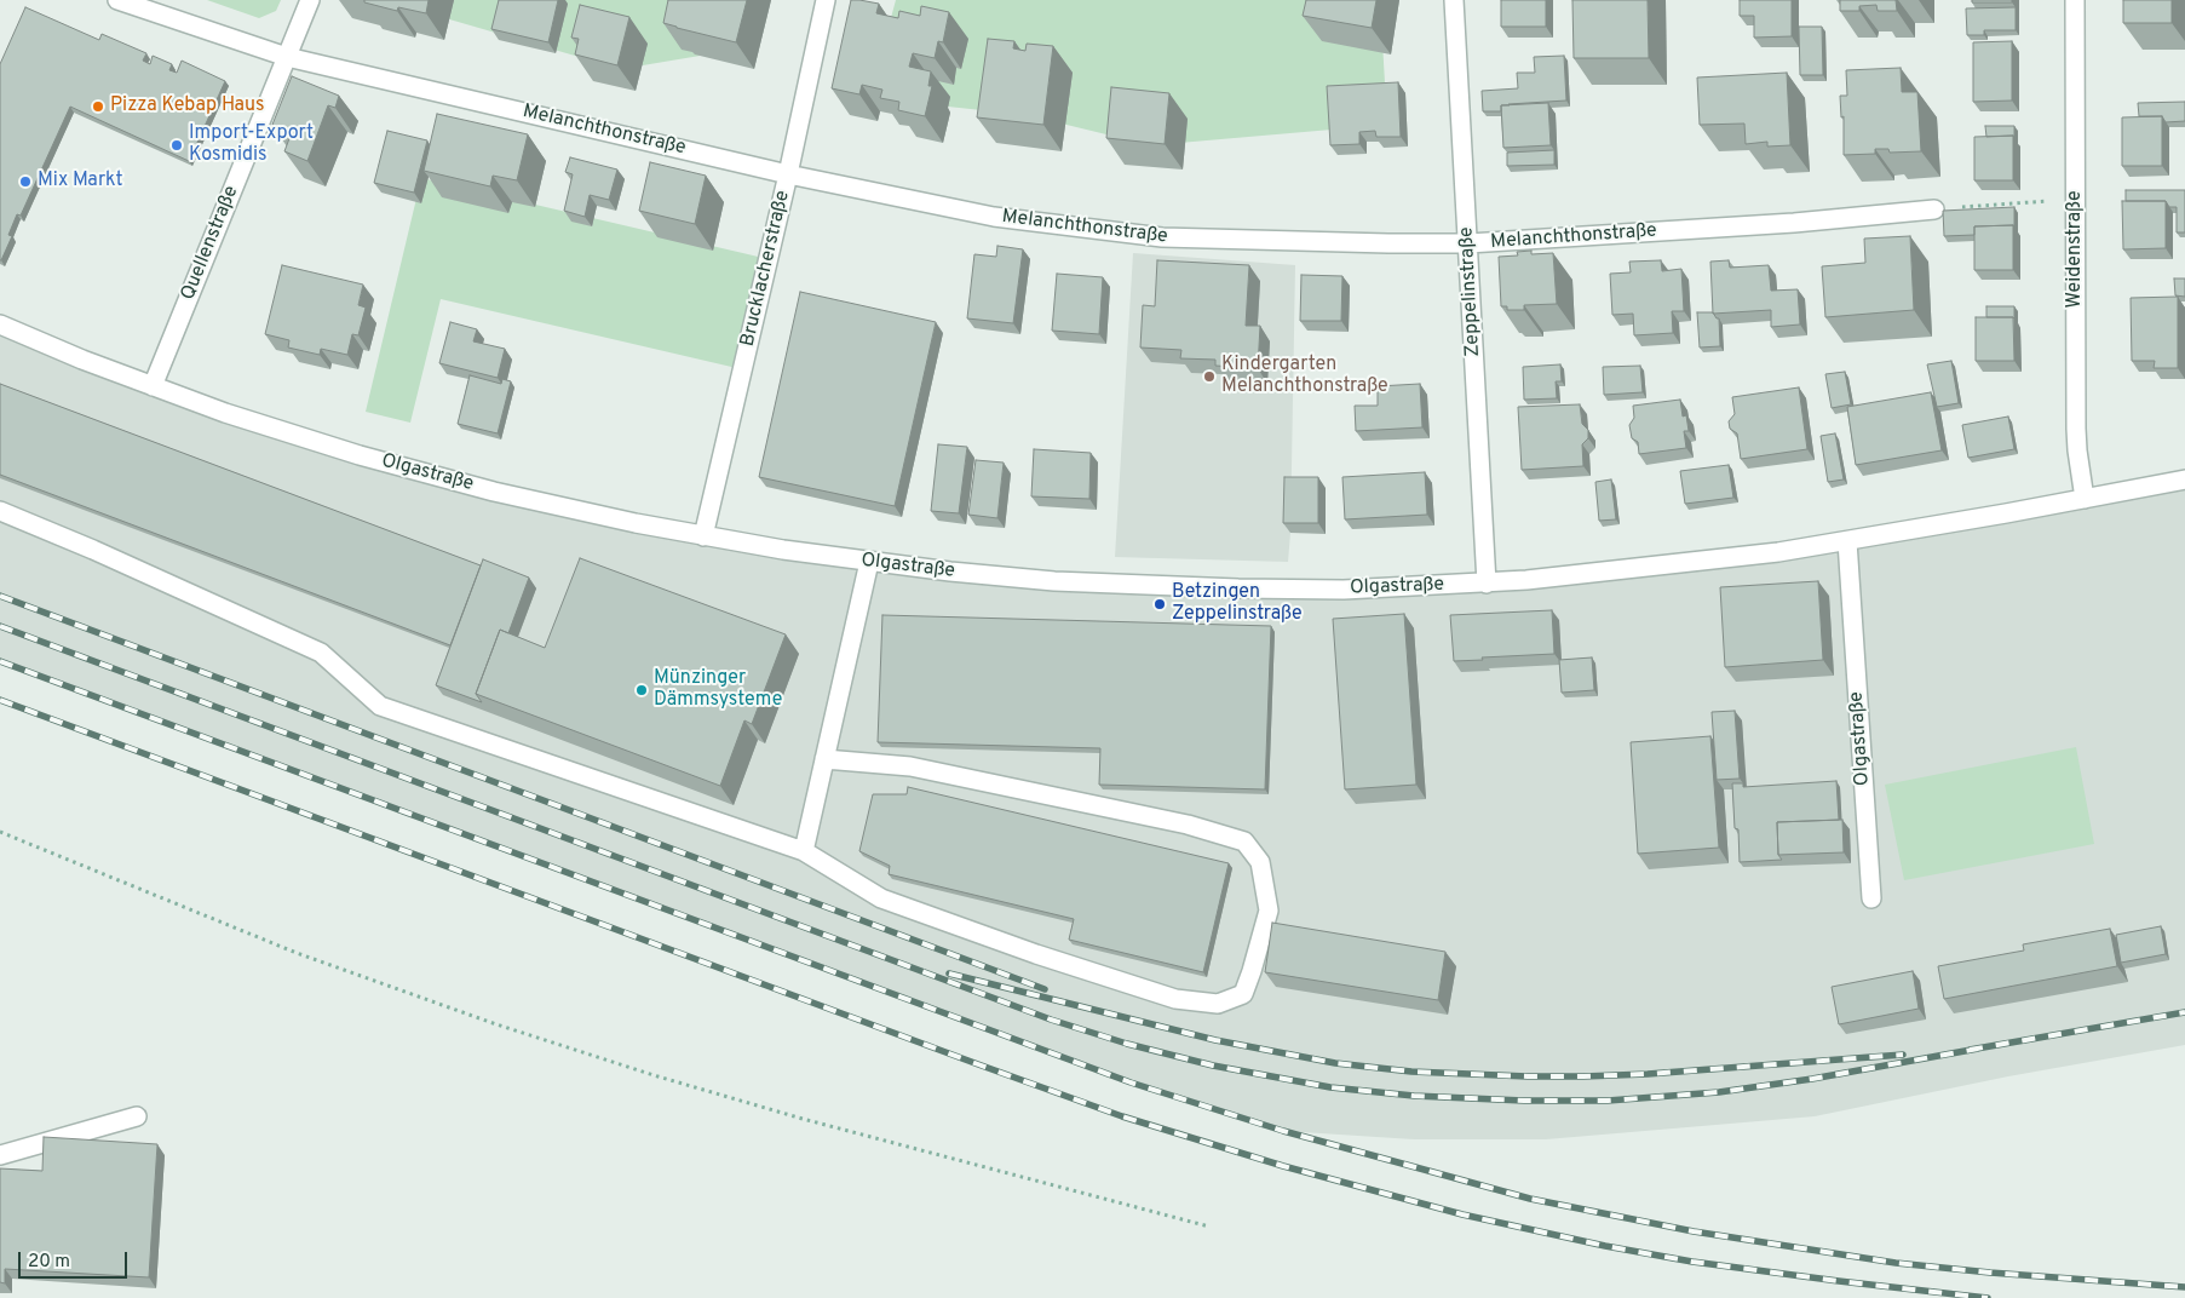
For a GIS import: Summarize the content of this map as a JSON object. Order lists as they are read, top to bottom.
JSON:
{
  "streets": {
    "street": [
      "Melanchthonstraße",
      "Quellenstraße",
      "Weidenstraße",
      "Brucklacherstraße",
      "Zeppelinstraße",
      "Olgastraße"
    ]
  },
  "crossings": [
    ["Melanchthonstraße", "Quellenstraße"],
    ["Melanchthonstraße", "Brucklacherstraße"],
    ["Melanchthonstraße", "Zeppelinstraße"],
    ["Quellenstraße", "Olgastraße"],
    ["Weidenstraße", "Olgastraße"],
    ["Brucklacherstraße", "Olgastraße"],
    ["Zeppelinstraße", "Olgastraße"]
  ],
  "places": [
    "Pizza Kebap Haus",
    "Import-Export Kosmidis",
    "Mix Markt",
    "Kindergarten Melanchthonstraße",
    "Betzingen Zeppelinstraße",
    "Münzinger Dämmsysteme"
  ],
  "scale_bar": "20 m"
}
